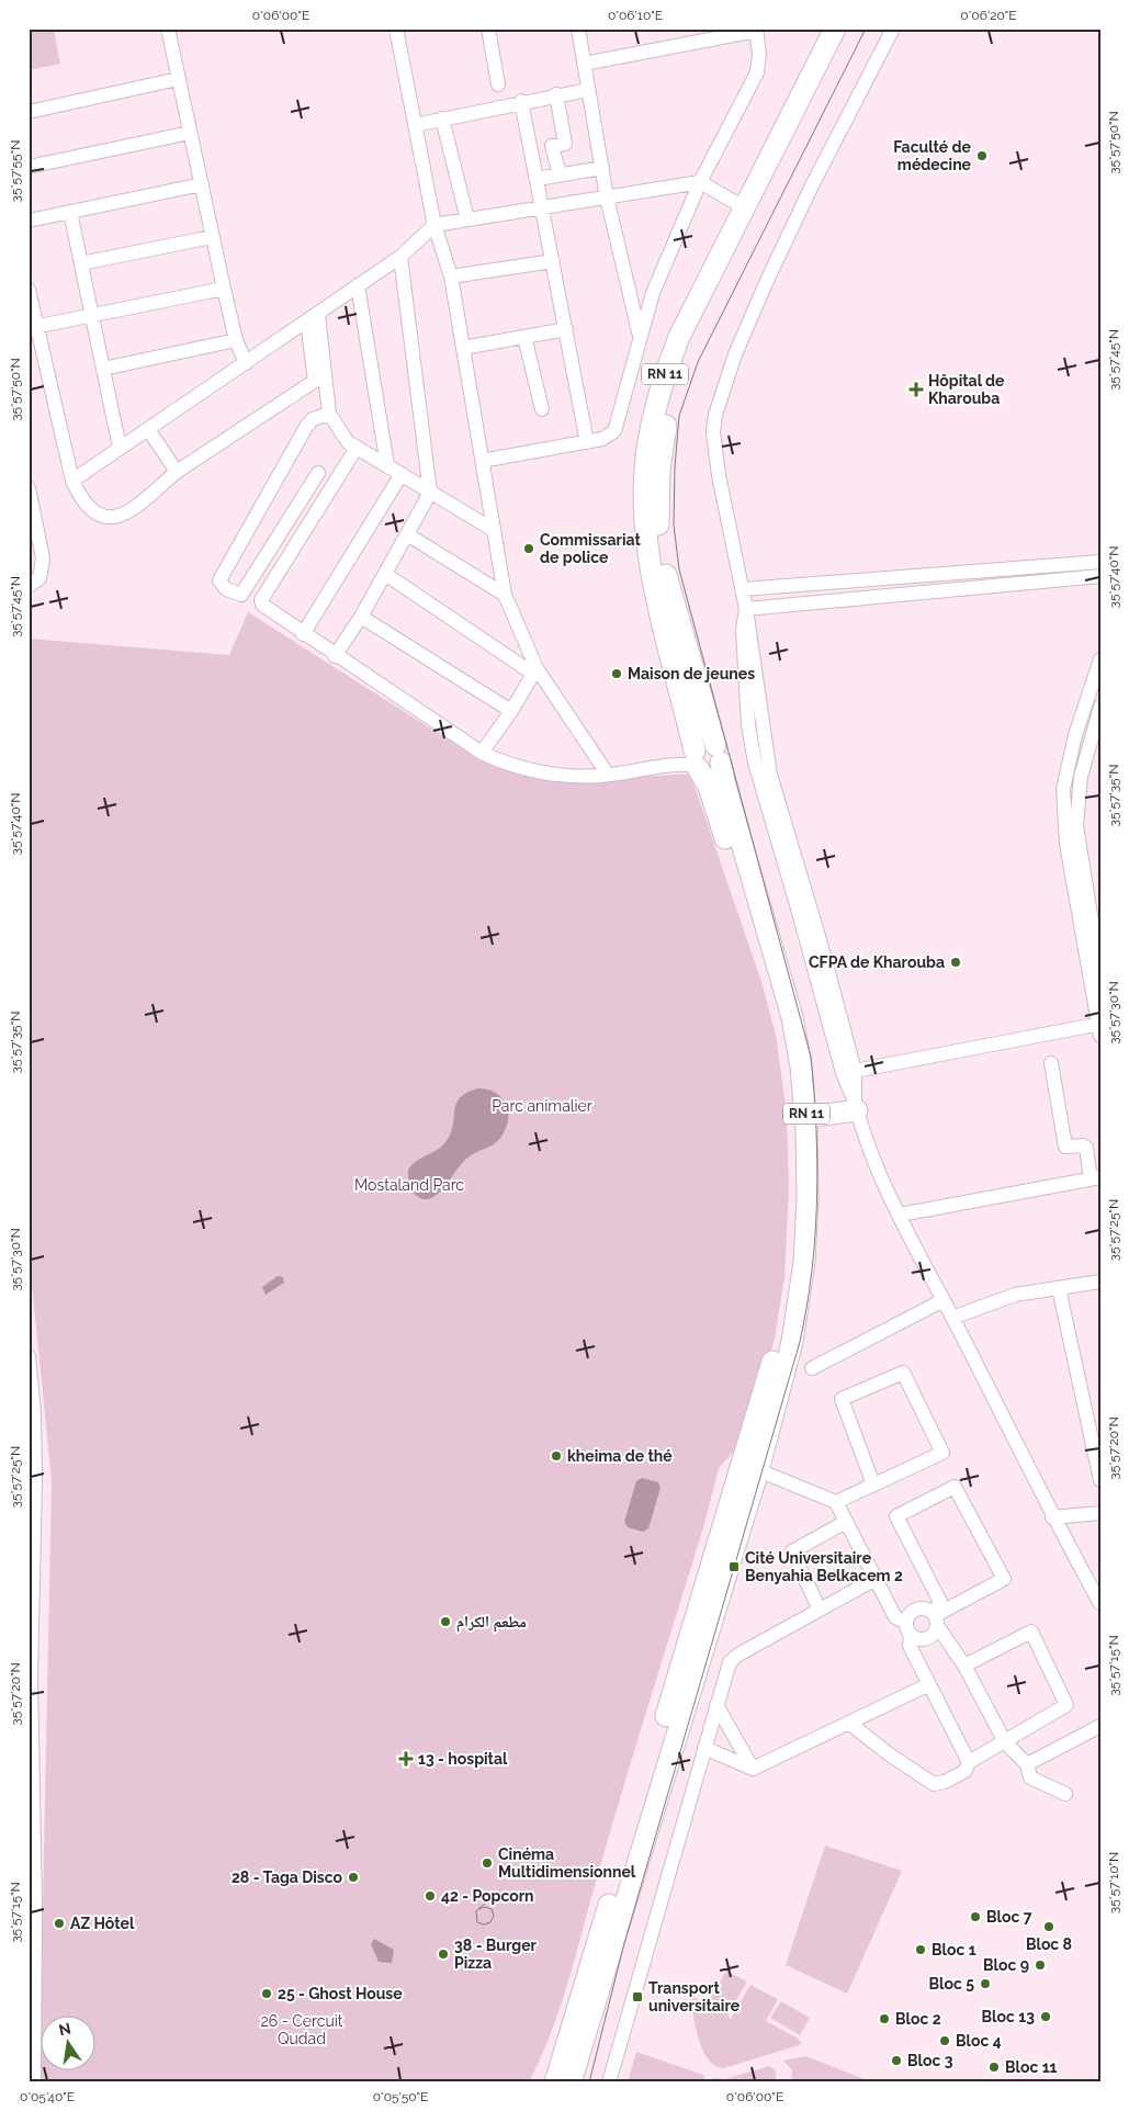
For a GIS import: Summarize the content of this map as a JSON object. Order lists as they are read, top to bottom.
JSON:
{
  "streets": {
    "highway": ["RN 11"]
  },
  "parks": ["Parc animalier", "Mostaland Parc", "26 - Cercuit Qudad"],
  "places": {
    "other": [
      "Faculté de médecine",
      "Commissariat de police",
      "Maison de jeunes",
      "CFPA de Kharouba",
      "kheima de thé",
      "مطعم الكرام",
      "Cinéma Multidimensionnel",
      "28 - Taga Disco",
      "42 - Popcorn",
      "Bloc 7",
      "AZ Hôtel",
      "Bloc 8",
      "Bloc 1",
      "38 - Burger Pizza",
      "Bloc 9",
      "Bloc 5",
      "25 - Ghost House",
      "Bloc 13",
      "Bloc 2",
      "Bloc 4",
      "Bloc 3",
      "Bloc 11"
    ],
    "health": ["Hôpital de Kharouba", "13 - hospital"],
    "transit": ["Cité Universitaire Benyahia Belkacem 2", "Transport universitaire"]
  },
  "north": "top",
  "coordinates": [
    "0°06'00\"E",
    "0°06'10\"E",
    "0°06'20\"E",
    "35°57'50\"N",
    "35°57'55\"N",
    "35°57'45\"N",
    "35°57'40\"N",
    "35°57'35\"N",
    "35°57'30\"N",
    "35°57'25\"N",
    "35°57'20\"N",
    "35°57'15\"N",
    "35°57'10\"N",
    "0°05'40\"E",
    "0°05'50\"E"
  ]
}
